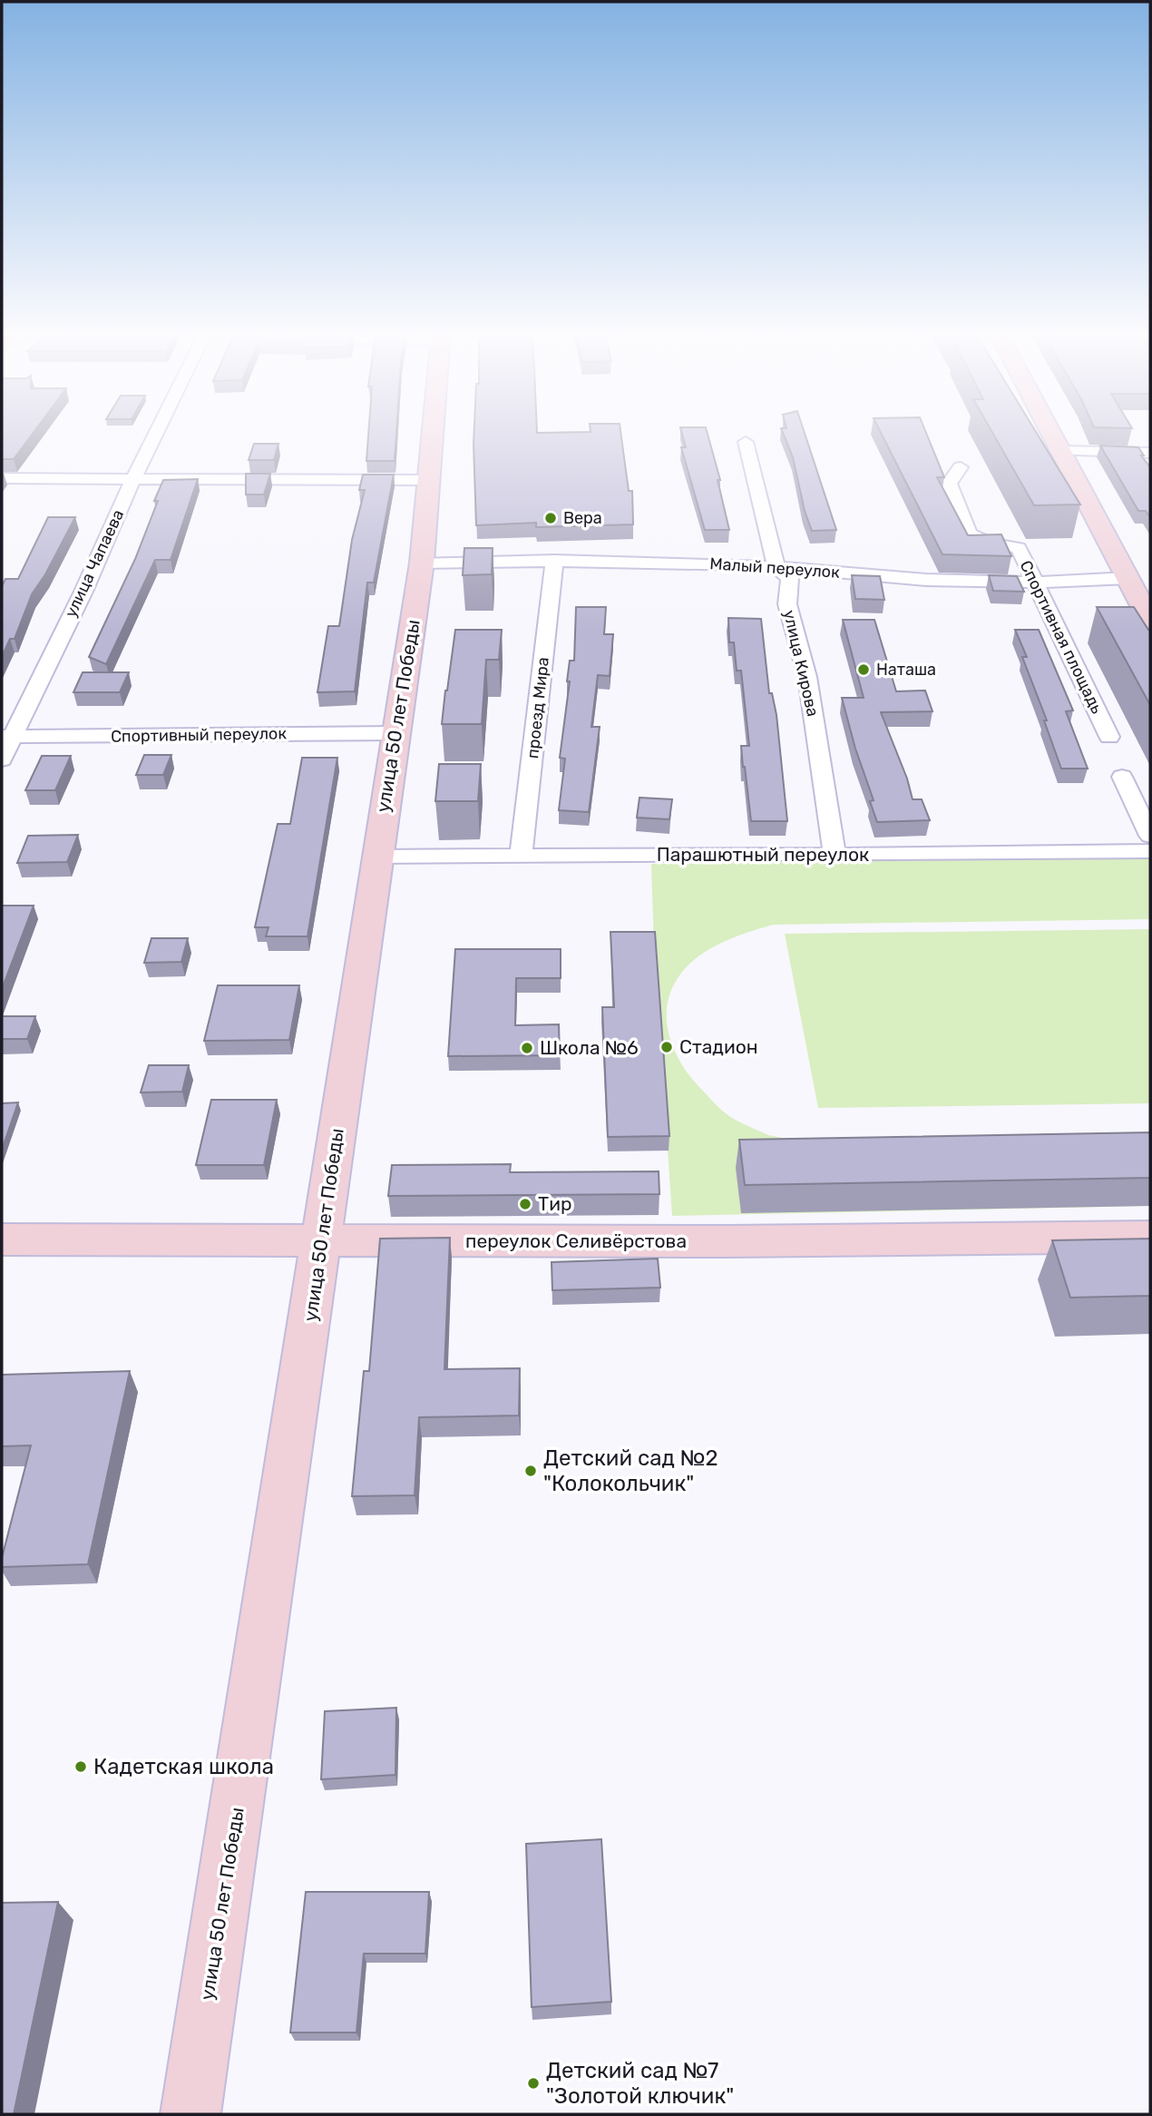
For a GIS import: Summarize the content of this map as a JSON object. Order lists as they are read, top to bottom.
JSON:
{
  "streets": {
    "street": [
      "улица Чапаева",
      "Малый переулок",
      "Спортивная площадь",
      "улица Кирова",
      "проезд Мира",
      "улица 50 лет Победы",
      "Спортивный переулок",
      "Парашютный переулок",
      "переулок Селивёрстова"
    ]
  },
  "crossings": [
    ["улица Чапаева", "Спортивный переулок"],
    ["Малый переулок", "Спортивная площадь"],
    ["Малый переулок", "улица Кирова"],
    ["Малый переулок", "проезд Мира"],
    ["Малый переулок", "улица 50 лет Победы"],
    ["улица Кирова", "Парашютный переулок"],
    ["проезд Мира", "Парашютный переулок"],
    ["улица 50 лет Победы", "Спортивный переулок"],
    ["улица 50 лет Победы", "Парашютный переулок"],
    ["улица 50 лет Победы", "переулок Селивёрстова"]
  ],
  "places": [
    "Вера",
    "Наташа",
    "Стадион",
    "Школа №6",
    "Тир",
    "Детский сад №2 \"Колокольчик\"",
    "Кадетская школа",
    "Детский сад №7 \"Золотой ключик\""
  ]
}
